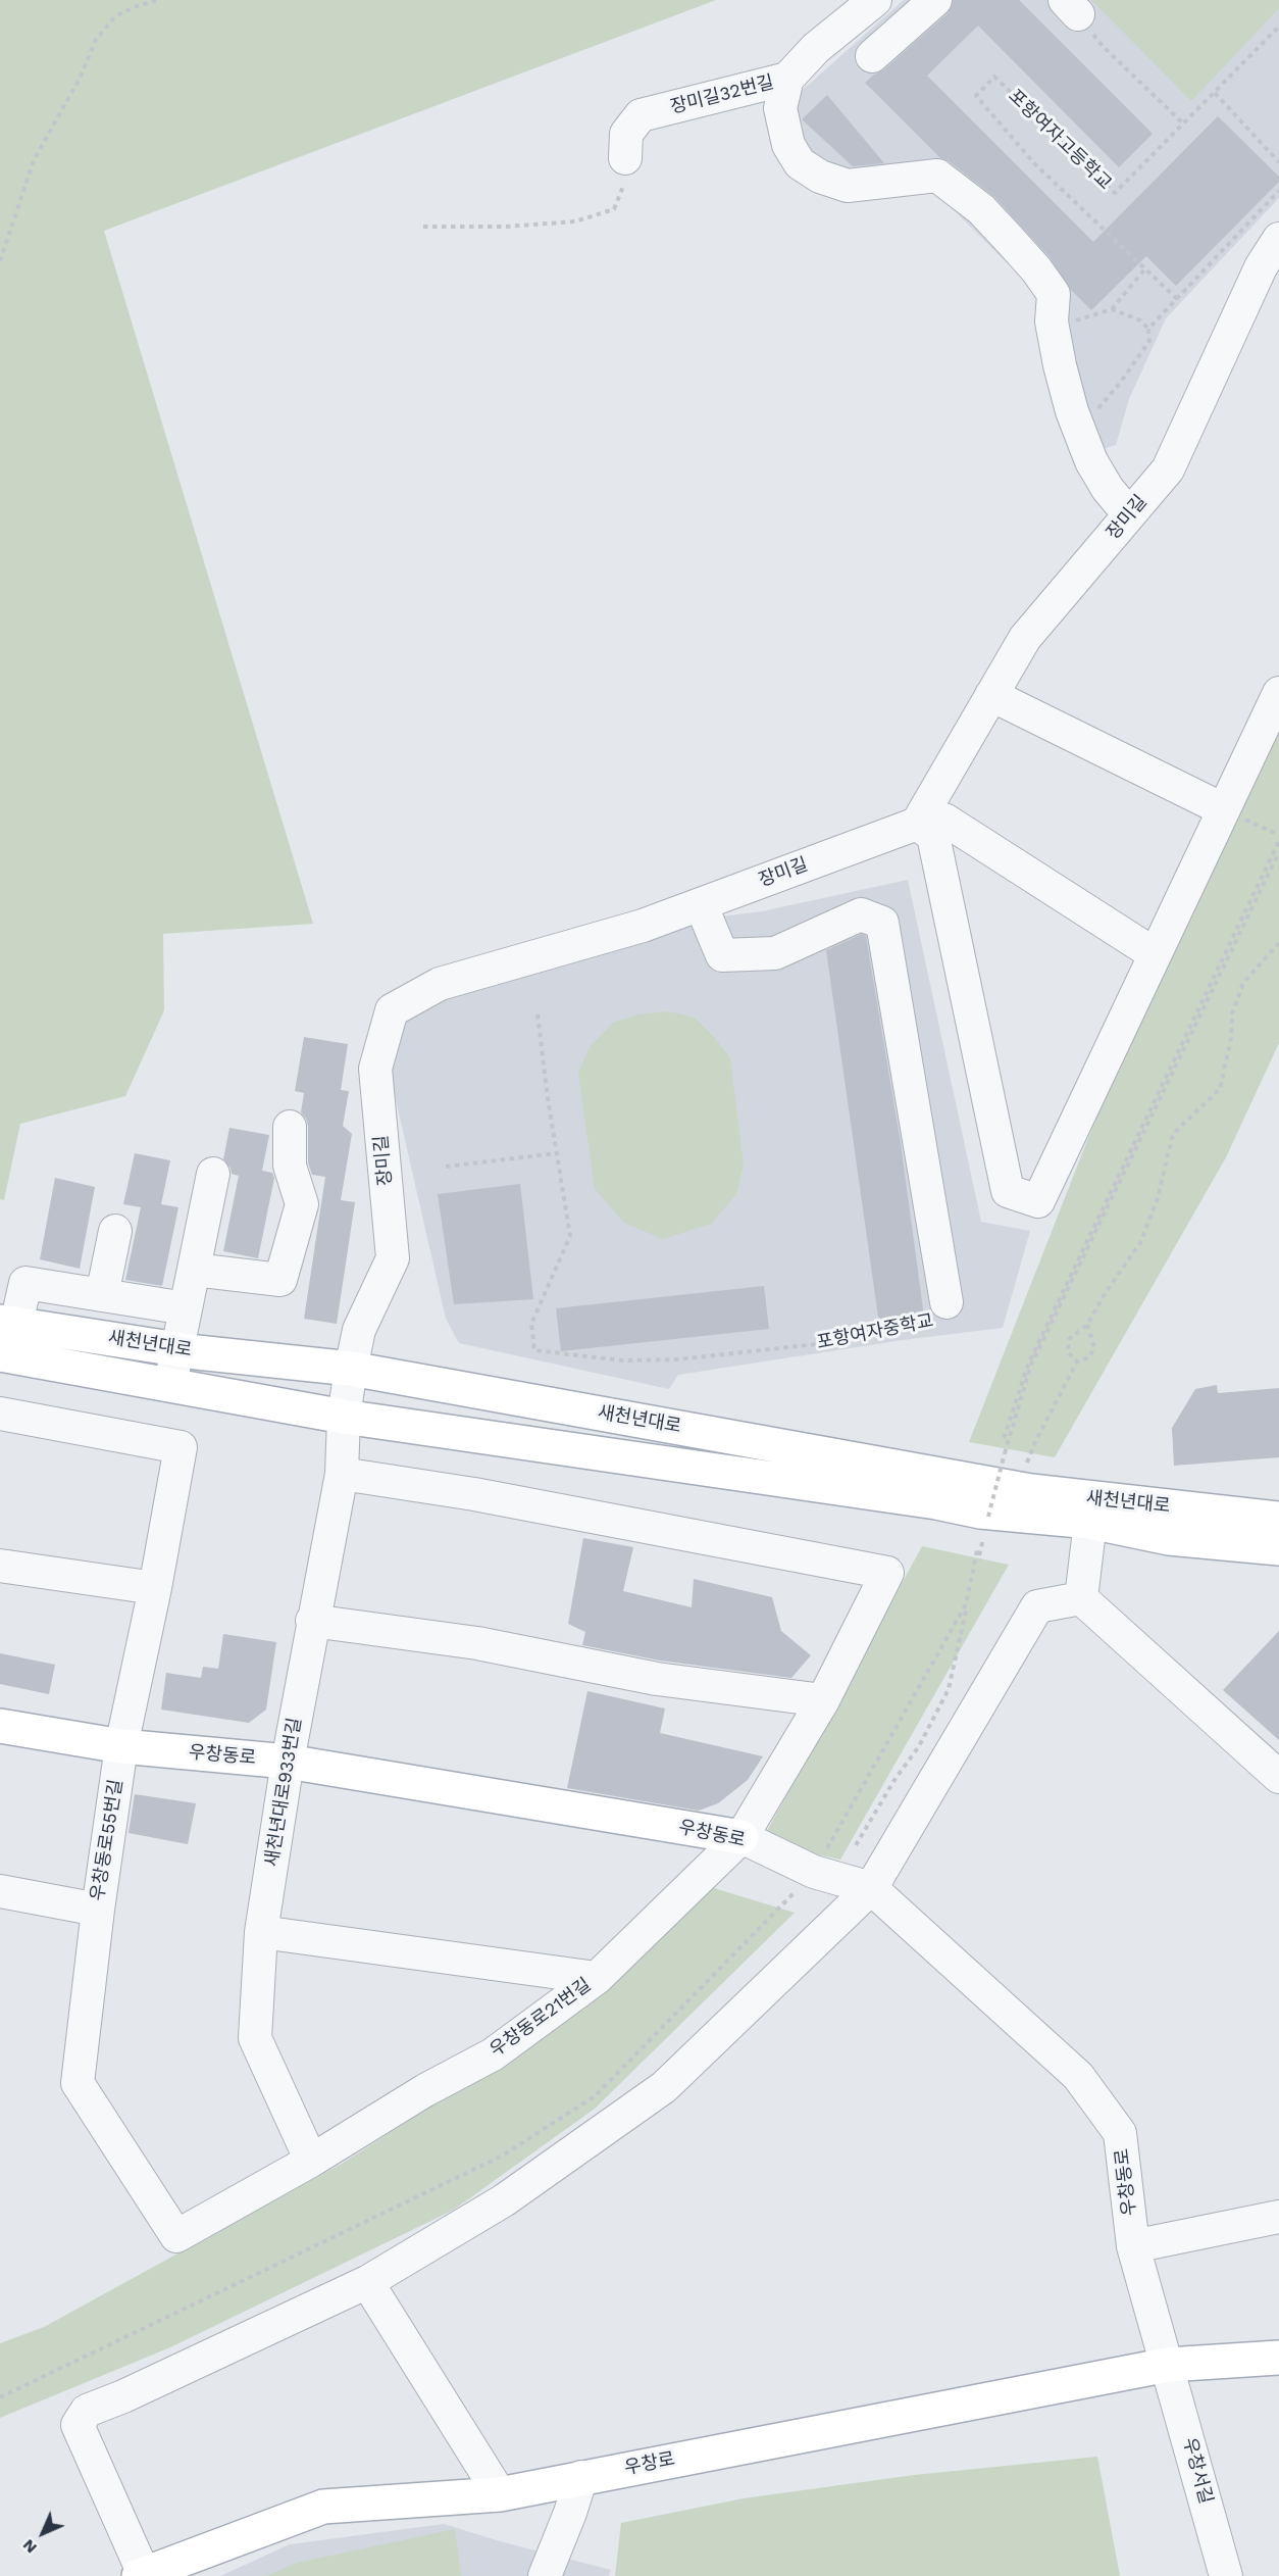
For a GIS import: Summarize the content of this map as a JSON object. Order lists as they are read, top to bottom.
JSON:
{
  "streets": {
    "main road": ["새천년대로", "우창동로", "우창로"],
    "street": [
      "장미길32번길",
      "장미길",
      "포항여자중학교",
      "새천년대로933번길",
      "우창동로55번길",
      "우창동로21번길",
      "우창서길"
    ],
    "path": ["포항여자고등학교"]
  },
  "crossings": [
    ["장미길32번길", "장미길"],
    ["장미길", "포항여자중학교"],
    ["장미길", "새천년대로"],
    ["장미길", "새천년대로933번길"],
    ["새천년대로", "새천년대로933번길"],
    ["우창동로", "새천년대로933번길"],
    ["우창동로", "우창동로55번길"],
    ["우창동로", "우창동로21번길"],
    ["우창동로", "우창로"],
    ["우창동로", "우창서길"],
    ["새천년대로933번길", "우창동로21번길"],
    ["우창동로55번길", "우창동로21번길"],
    ["우창로", "우창서길"]
  ],
  "north": "bottom left"
}
